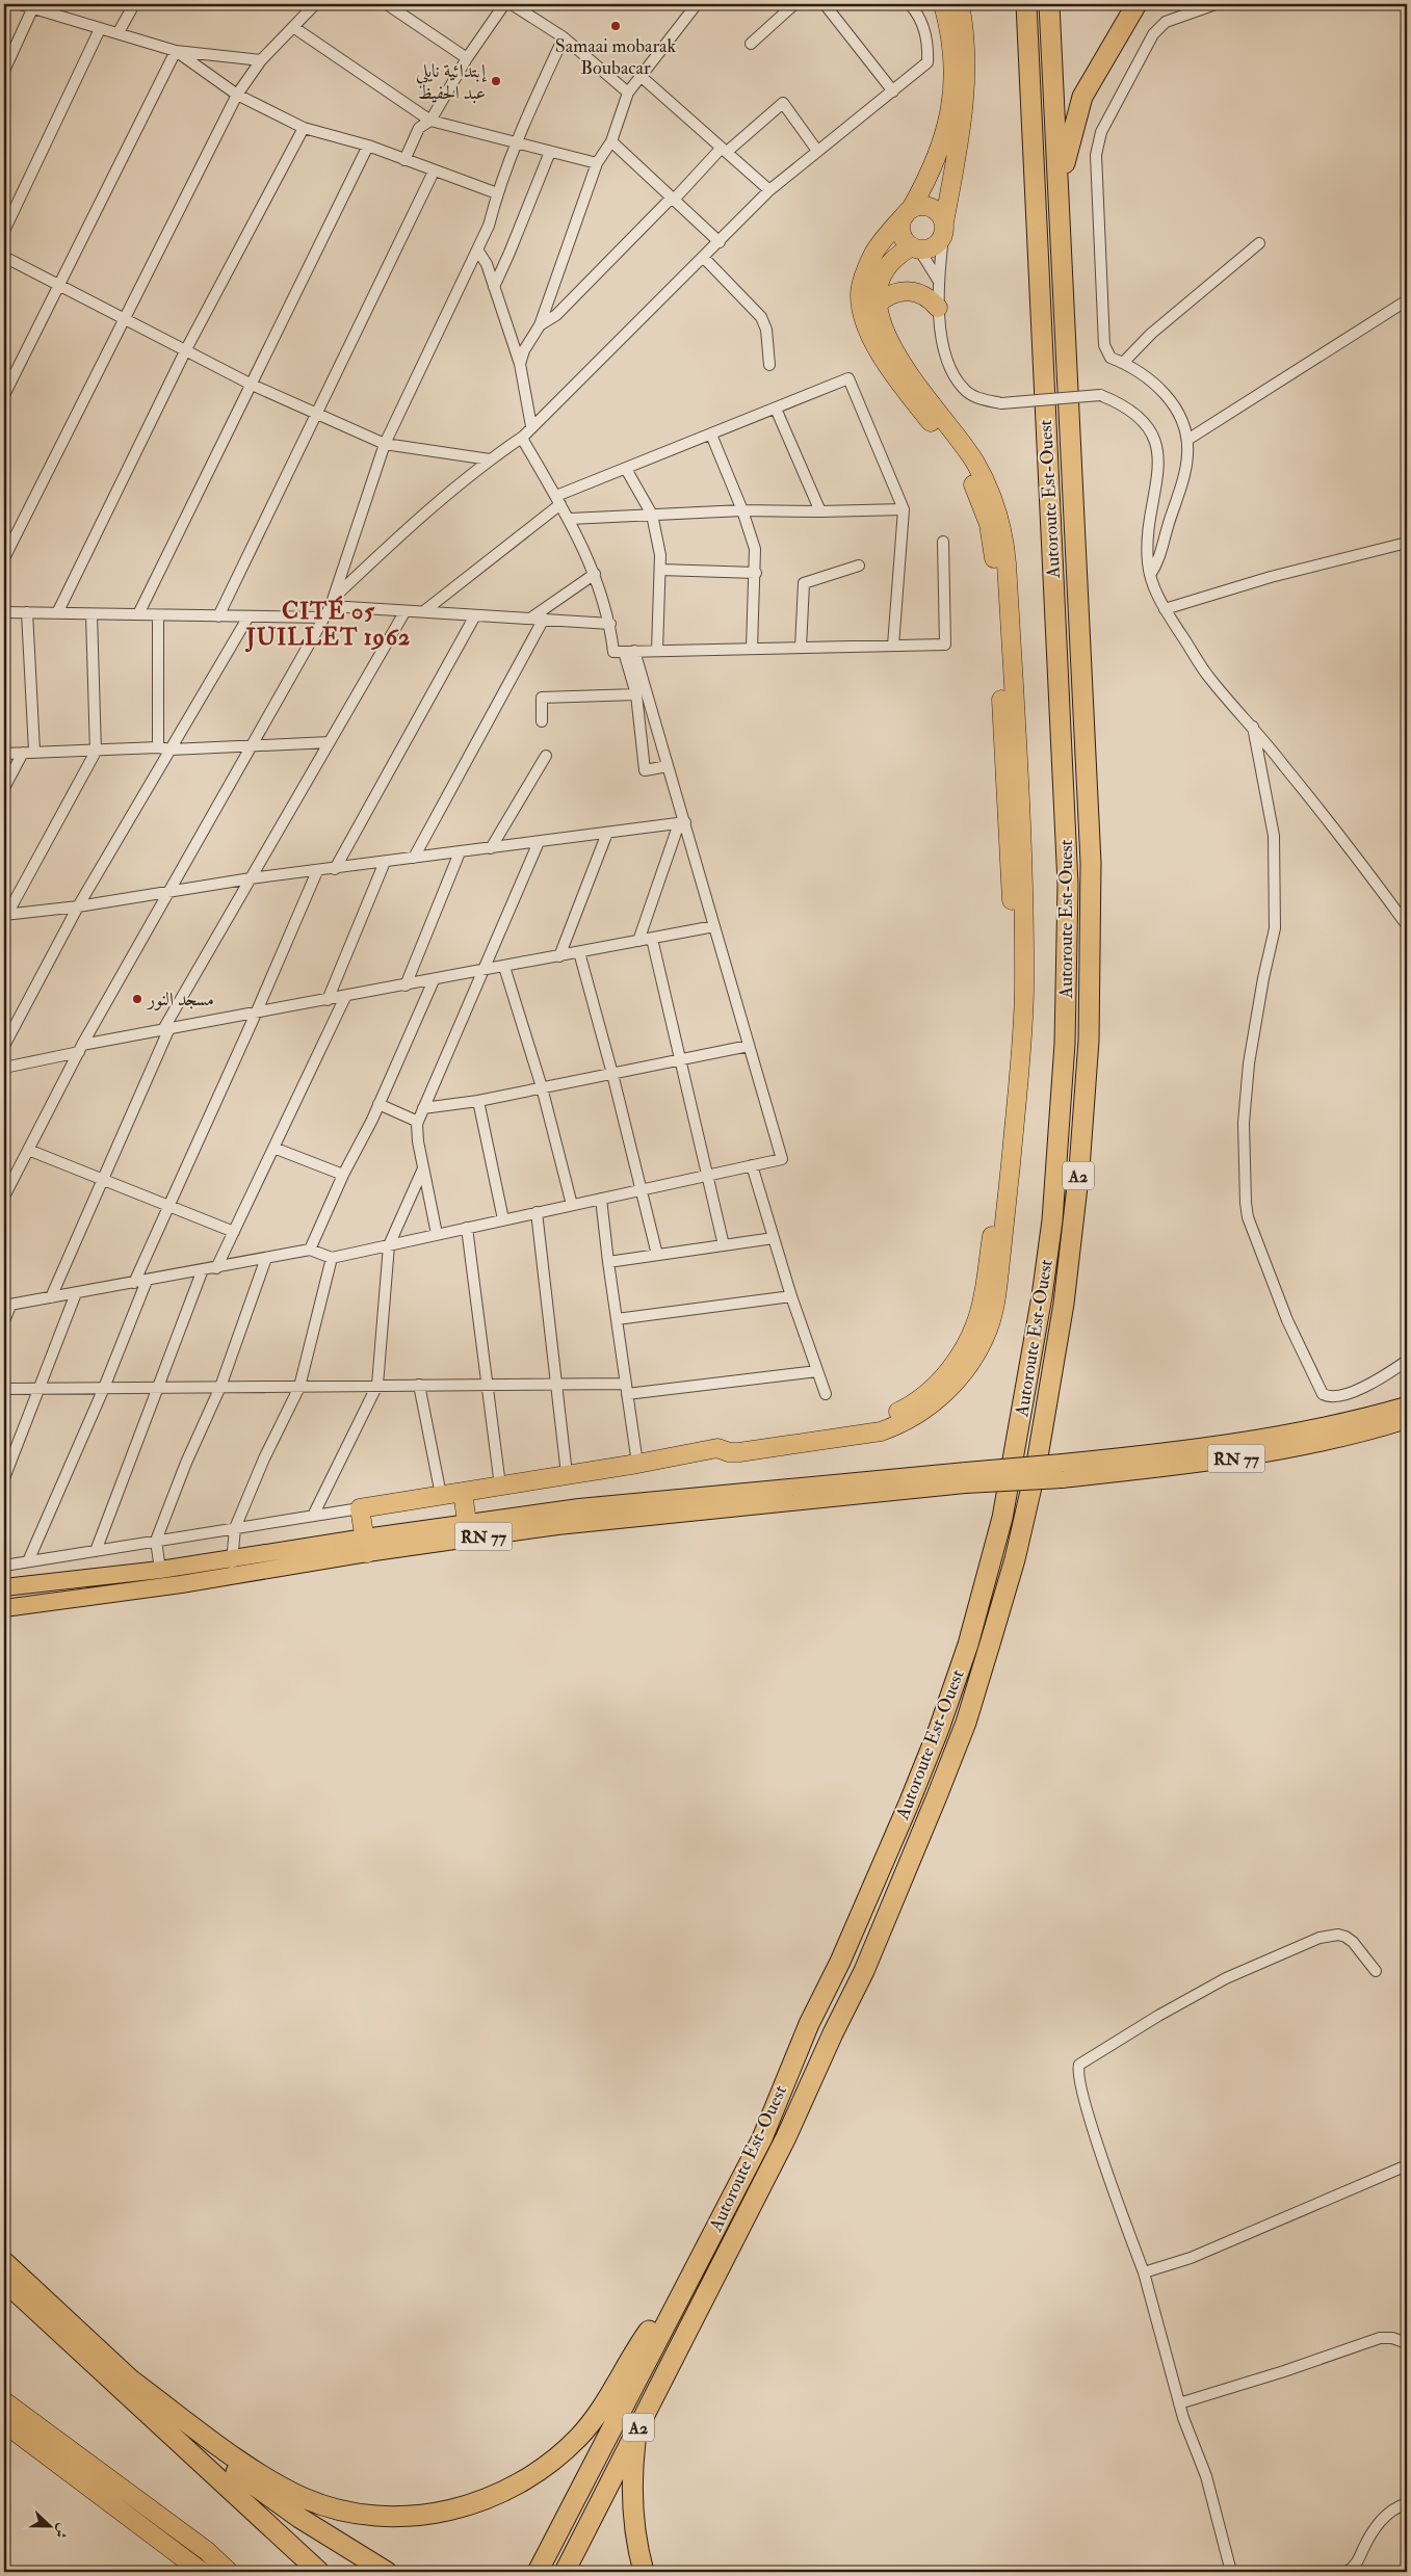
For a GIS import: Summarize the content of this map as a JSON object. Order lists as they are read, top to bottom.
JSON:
{
  "streets": {
    "highway": ["Autoroute Est-Ouest", "A2"],
    "main road": ["RN 77"]
  },
  "districts": ["CITÉ 05 JUILLET 1962"],
  "places": ["Samaai mobarak Boubacar", "إبتدائية نايلي عبد الحفيظ", "مسجد النور"],
  "north": "right"
}
